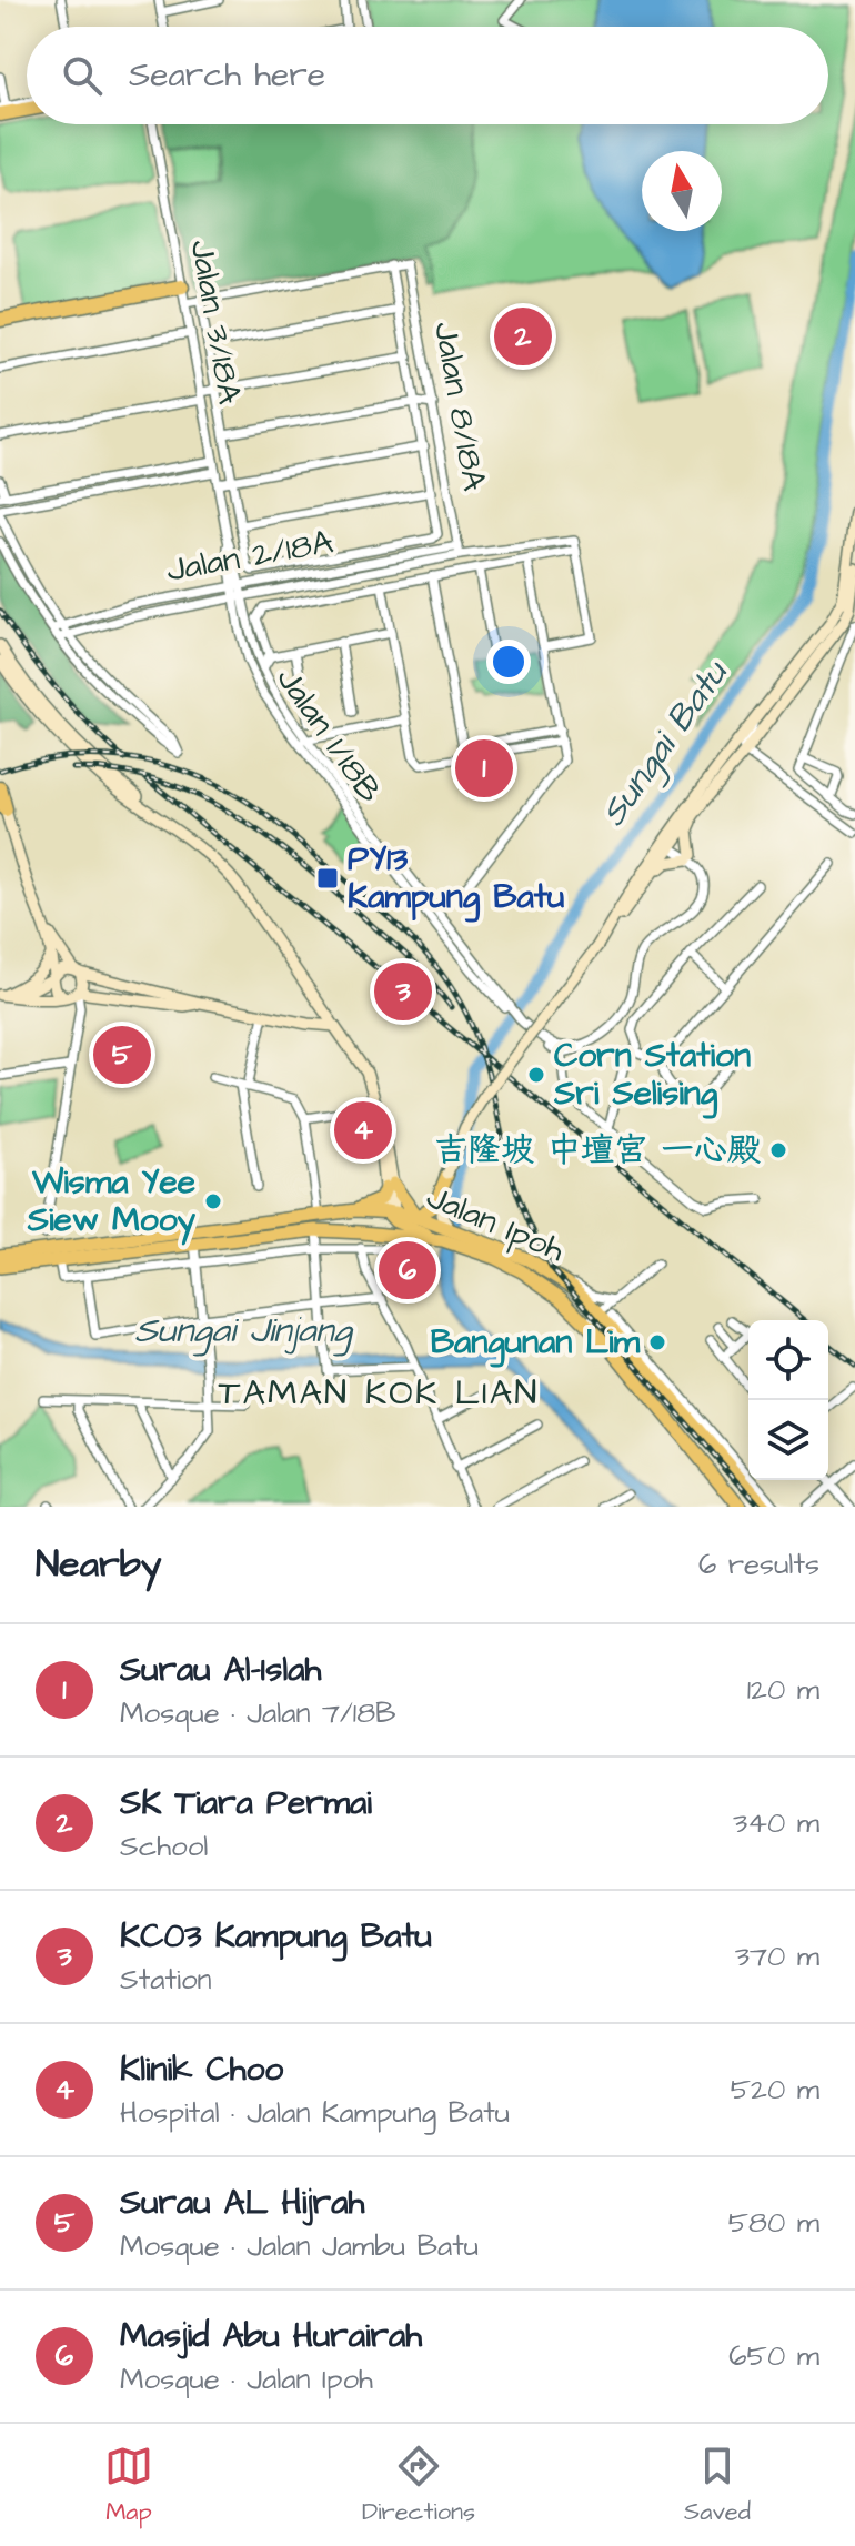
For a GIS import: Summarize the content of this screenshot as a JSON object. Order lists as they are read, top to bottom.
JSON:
{
  "streets": {
    "main road": ["Jalan Ipoh"],
    "street": [
      "Jalan 3/18A",
      "Jalan 8/18A",
      "Jalan 2/18A",
      "Jalan 1/18B"
    ]
  },
  "crossings": [
    ["Jalan 3/18A", "Jalan 2/18A"],
    ["Jalan 3/18A", "Jalan 1/18B"],
    ["Jalan 8/18A", "Jalan 2/18A"],
    ["Jalan 2/18A", "Jalan 1/18B"]
  ],
  "districts": ["TAMAN KOK LIAN"],
  "water": ["Sungai Batu", "Sungai Jinjang"],
  "places": {
    "transit": ["PY13 Kampung Batu"],
    "other": [
      "Corn Station Sri Selising",
      "吉隆坡 中壇宮 一心殿",
      "Wisma Yee Siew Mooy",
      "Bangunan Lim"
    ]
  },
  "north": "top",
  "page": {
    "search": "Search here",
    "pins": [
      "2",
      "1",
      "3",
      "5",
      "4",
      "6"
    ],
    "heading": ["Nearby", "6 results"],
    "list": [
      {
        "mark": "1",
        "name": "Surau Al-Islah",
        "note": "Mosque · Jalan 7/18B",
        "value": "120 m"
      },
      {
        "mark": "2",
        "name": "SK Tiara Permai",
        "note": "School",
        "value": "340 m"
      },
      {
        "mark": "3",
        "name": "KC03 Kampung Batu",
        "note": "Station",
        "value": "370 m"
      },
      {
        "mark": "4",
        "name": "Klinik Choo",
        "note": "Hospital · Jalan Kampung Batu",
        "value": "520 m"
      },
      {
        "mark": "5",
        "name": "Surau AL Hijrah",
        "note": "Mosque · Jalan Jambu Batu",
        "value": "580 m"
      },
      {
        "mark": "6",
        "name": "Masjid Abu Hurairah",
        "note": "Mosque · Jalan Ipoh",
        "value": "650 m"
      }
    ],
    "nav": ["Map", "Directions", "Saved"]
  }
}
